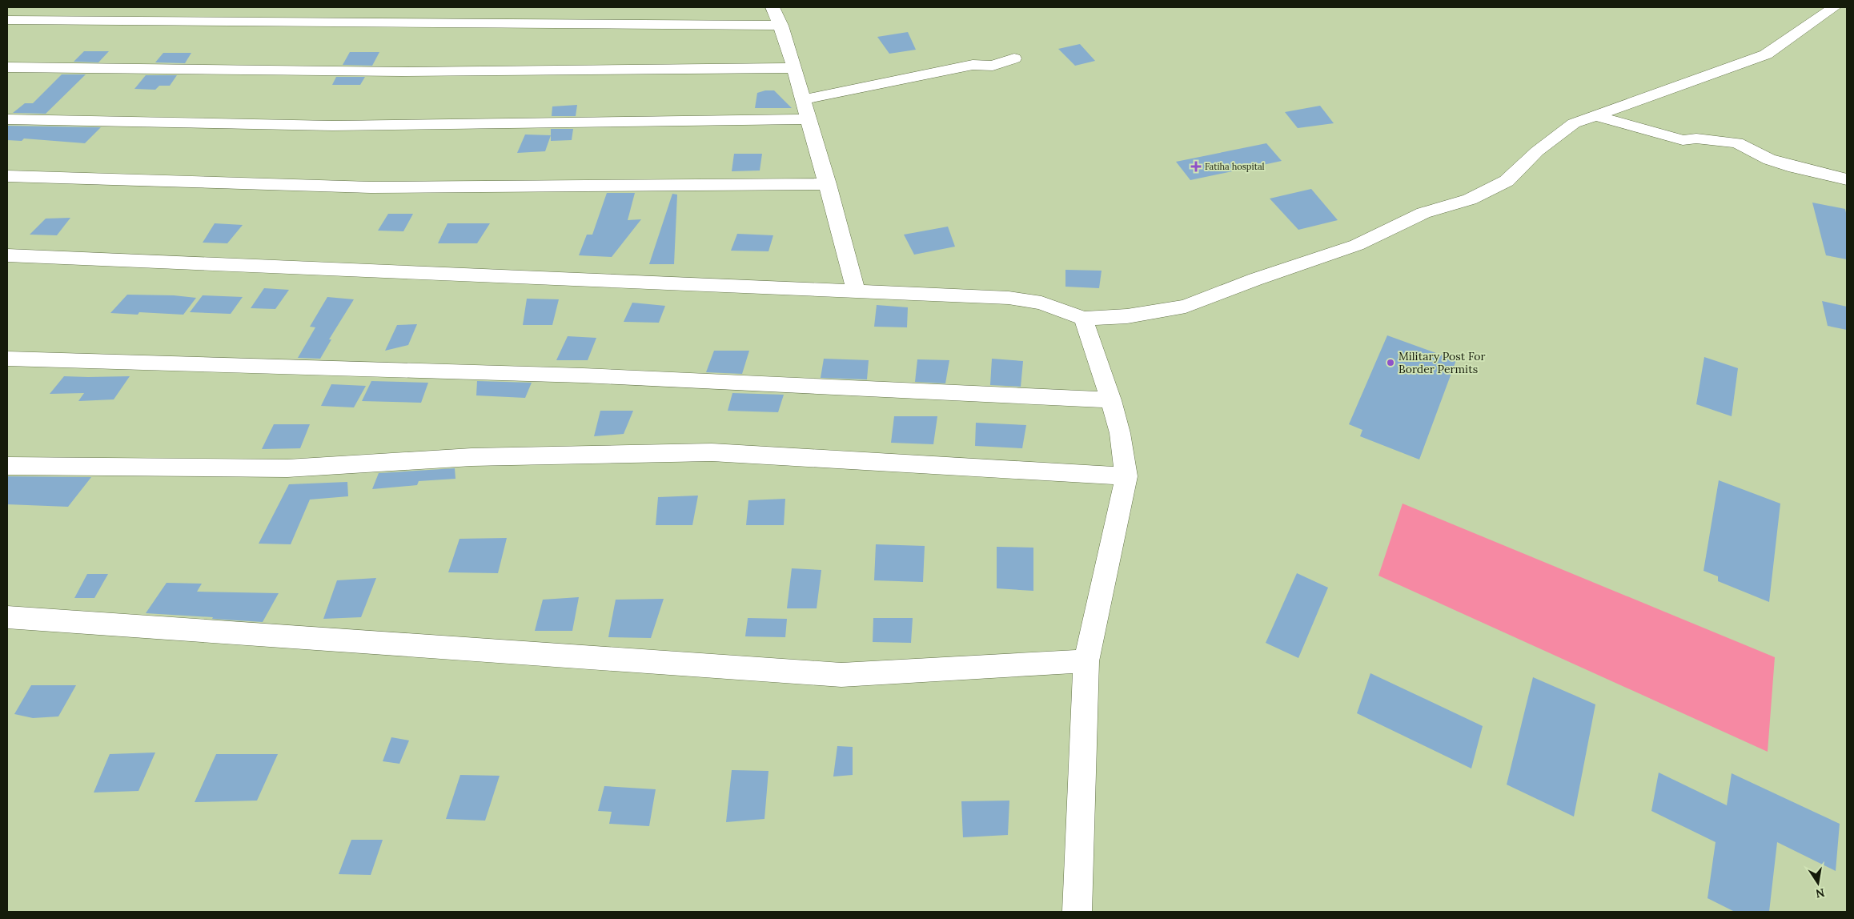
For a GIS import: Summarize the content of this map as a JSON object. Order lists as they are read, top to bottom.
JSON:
{
  "places": {
    "health": ["Fatiha hospital"],
    "other": ["Military Post For Border Permits"]
  },
  "north": "bottom"
}
